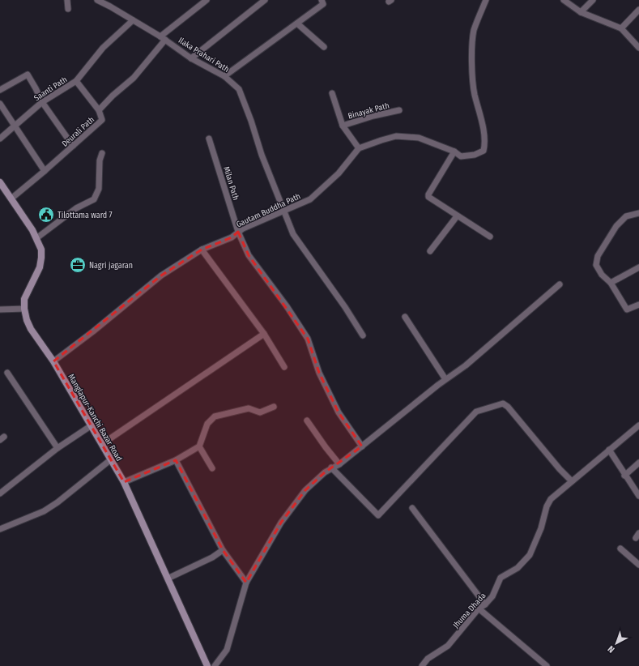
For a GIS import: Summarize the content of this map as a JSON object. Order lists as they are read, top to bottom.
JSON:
{
  "streets": {
    "street": [
      "Ilaka Prahari Path",
      "Saanti Path",
      "Binayak Path",
      "Deurali Path",
      "Milan Path",
      "Gautam Buddha Path",
      "Manglapur-Kanchi Bazar Road",
      "Jhuma Dhada"
    ]
  },
  "crossings": [
    ["Ilaka Prahari Path", "Saanti Path"],
    ["Ilaka Prahari Path", "Deurali Path"],
    ["Ilaka Prahari Path", "Gautam Buddha Path"],
    ["Deurali Path", "Manglapur-Kanchi Bazar Road"],
    ["Milan Path", "Gautam Buddha Path"],
    ["Gautam Buddha Path", "Manglapur-Kanchi Bazar Road"]
  ],
  "places": {
    "public building": ["Tilottama ward 7"],
    "office": ["Nagri jagaran"]
  },
  "north": "bottom left"
}
